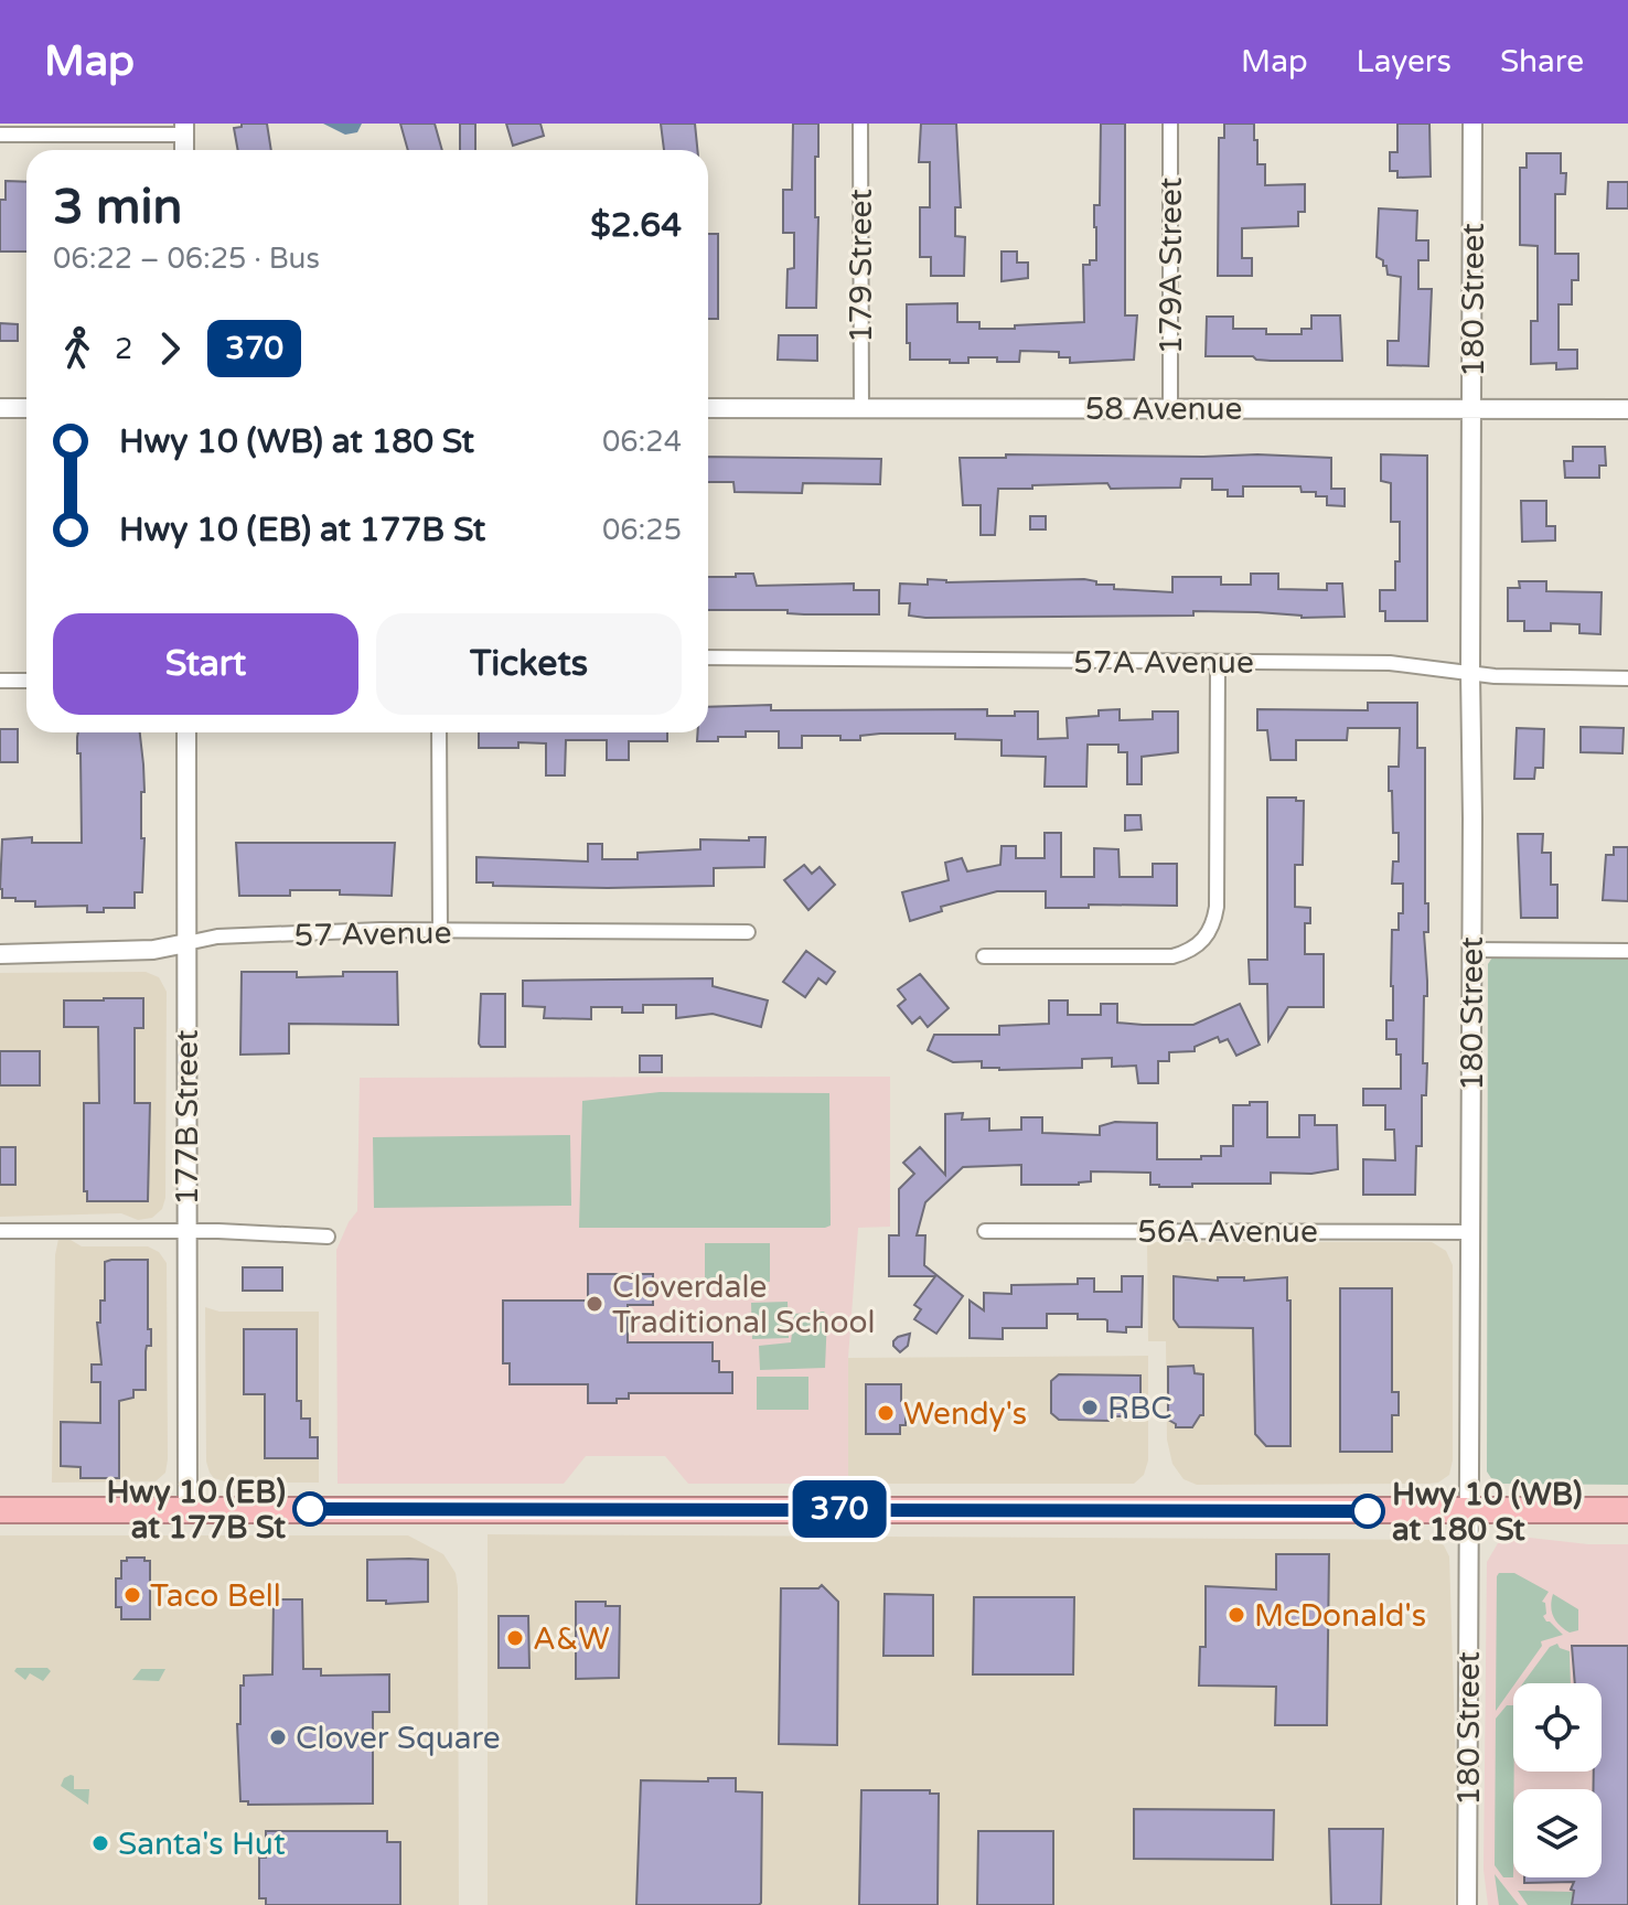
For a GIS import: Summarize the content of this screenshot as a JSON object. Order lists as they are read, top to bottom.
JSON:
{
  "streets": {
    "street": [
      "179 Street",
      "179A Street",
      "180 Street",
      "58 Avenue",
      "57A Avenue",
      "57 Avenue",
      "177B Street",
      "56A Avenue"
    ]
  },
  "crossings": [
    ["179 Street", "58 Avenue"],
    ["179A Street", "58 Avenue"],
    ["180 Street", "58 Avenue"],
    ["180 Street", "57A Avenue"],
    ["180 Street", "56A Avenue"],
    ["57 Avenue", "177B Street"]
  ],
  "places": [
    "Cloverdale Traditional School",
    "RBC",
    "Wendy's",
    "Hwy 10 (EB) at 177B St",
    "Hwy 10 (WB) at 180 St",
    "Taco Bell",
    "McDonald's",
    "A&W",
    "Clover Square",
    "Santa's Hut"
  ],
  "lines": ["bus line 370"],
  "page": {
    "header": "Map",
    "nav": ["Map", "Layers", "Share"],
    "on_map": "370",
    "heading": ["3 min", "06:22 – 06:25 · Bus", "$2.64"],
    "legs": ["2", "370"],
    "list": [
      {
        "name": "Hwy 10 (WB) at 180 St",
        "value": "06:24"
      },
      {
        "name": "Hwy 10 (EB) at 177B St",
        "value": "06:25"
      }
    ],
    "buttons": ["Start", "Tickets"]
  }
}
